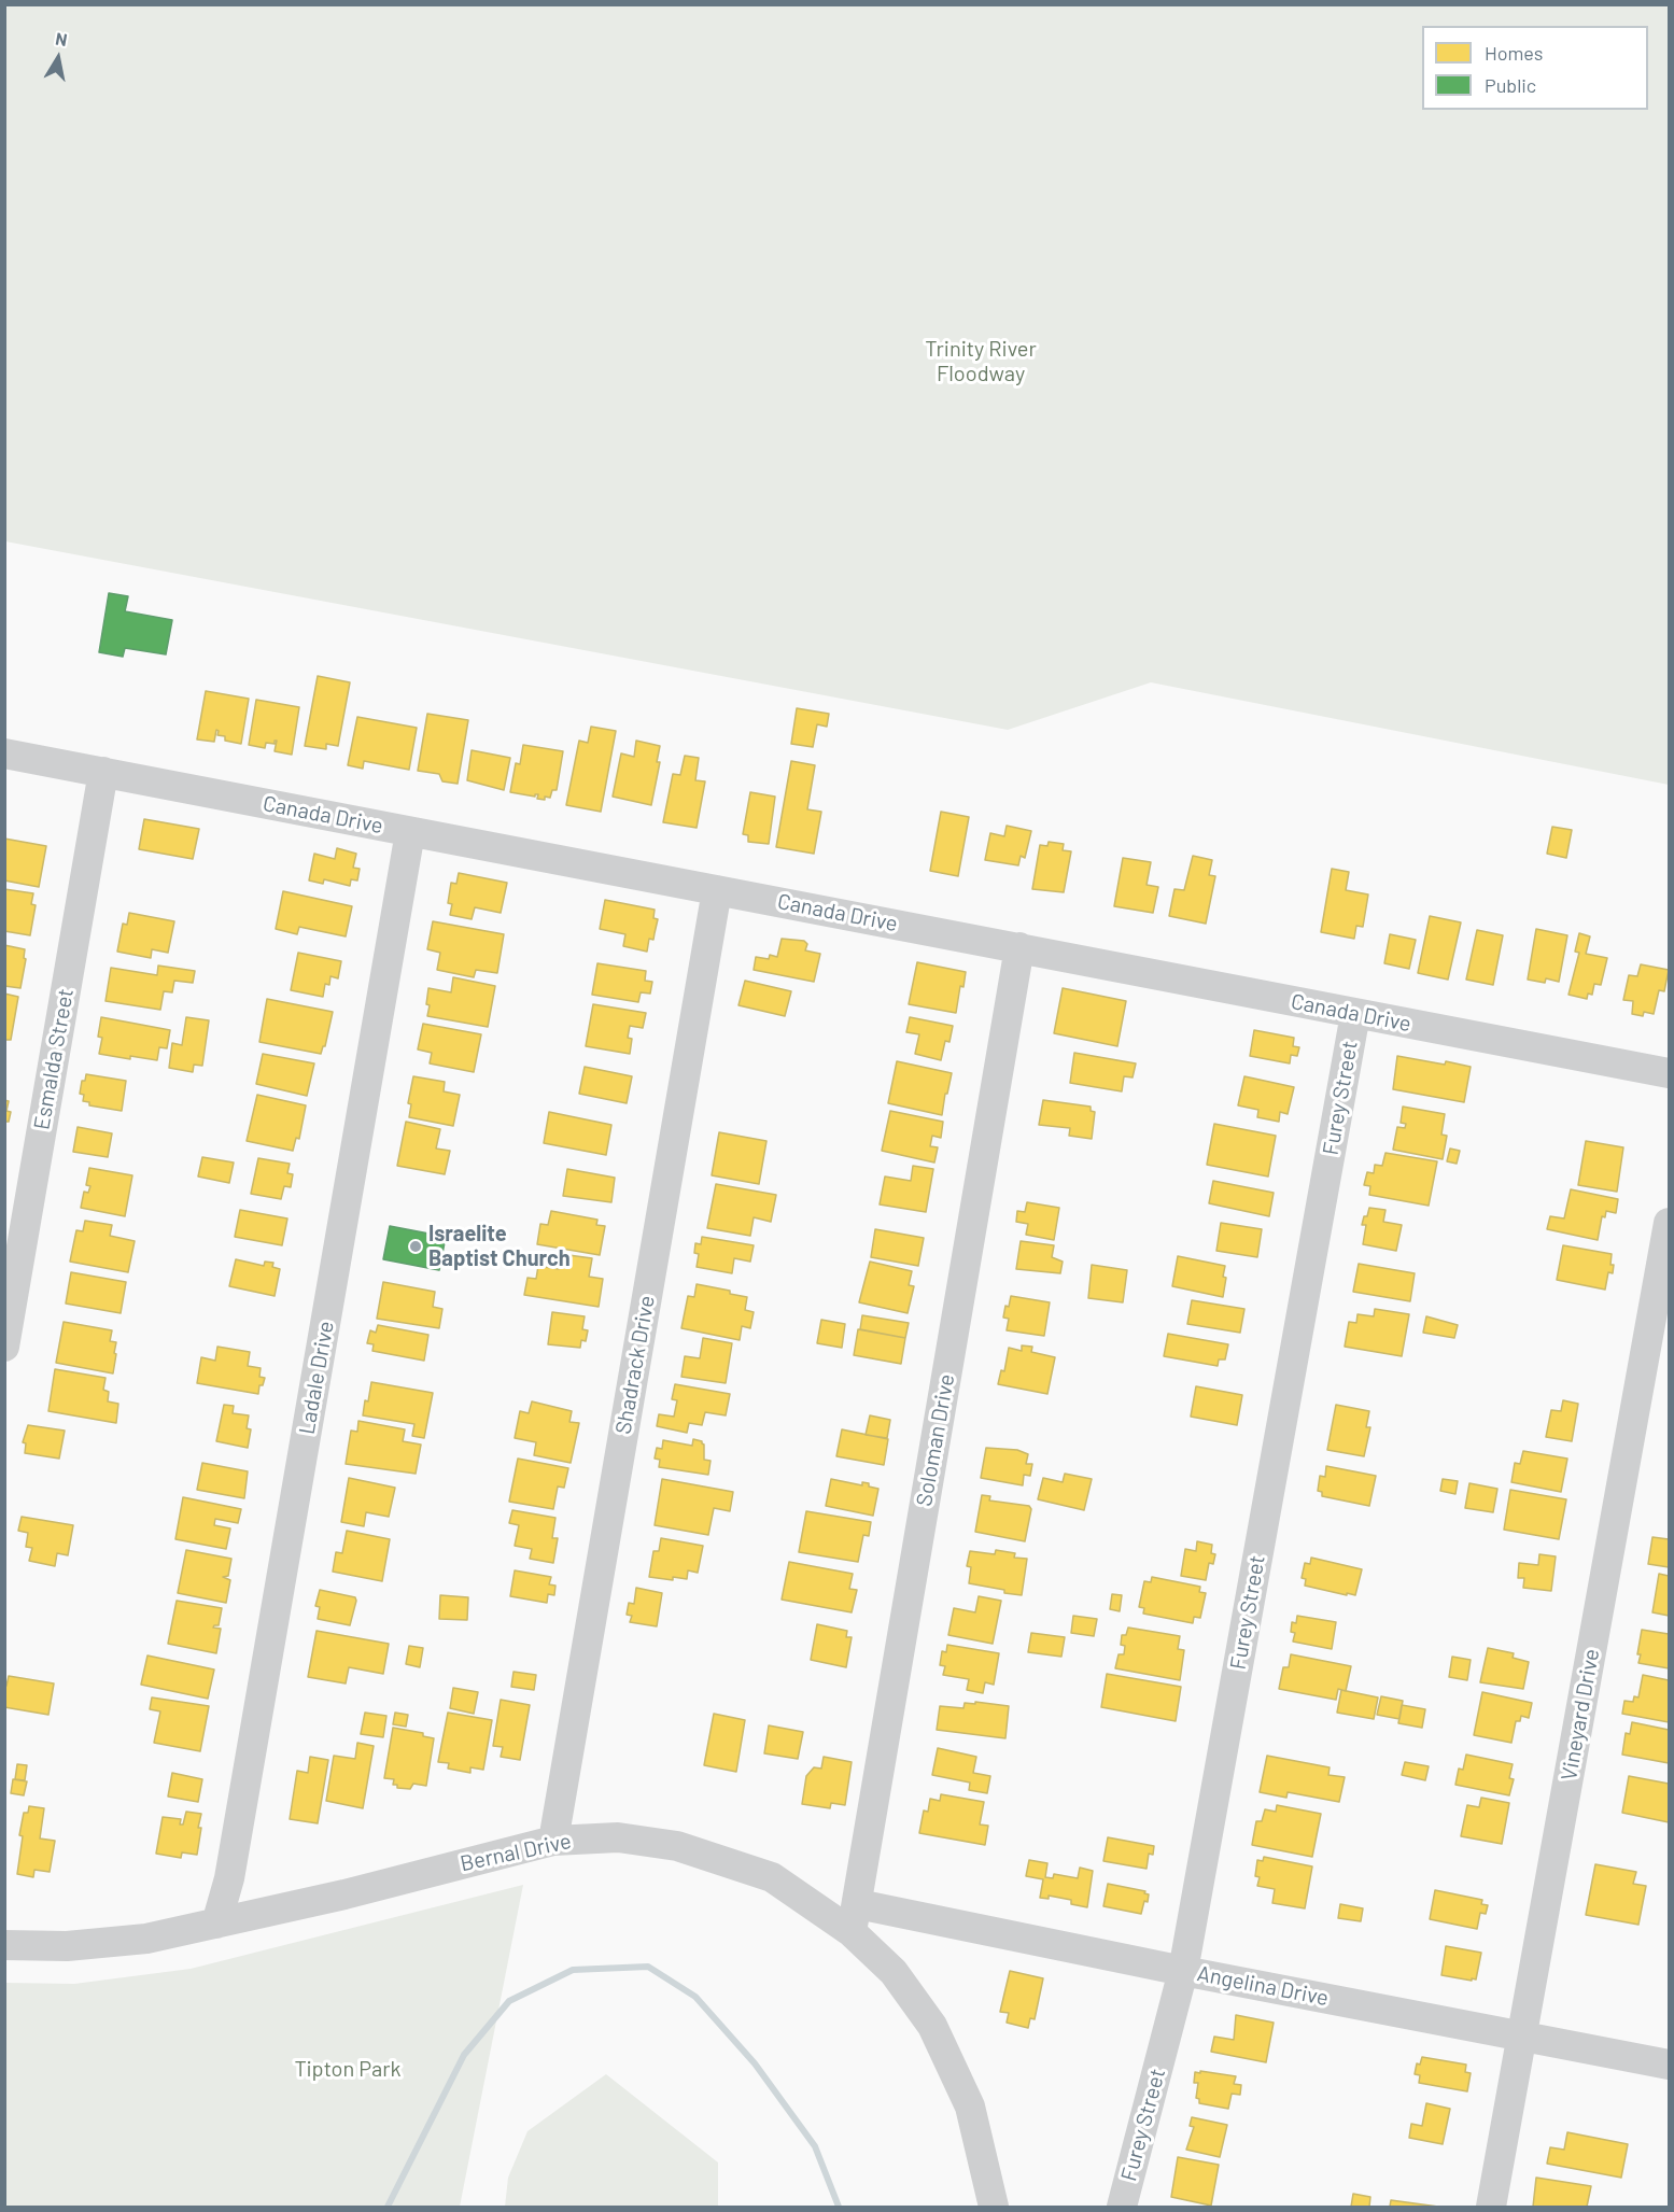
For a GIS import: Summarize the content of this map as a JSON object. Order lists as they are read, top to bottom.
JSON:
{
  "streets": {
    "street": [
      "Canada Drive",
      "Esmalda Street",
      "Furey Street",
      "Shadrack Drive",
      "Ladale Drive",
      "Soloman Drive",
      "Vineyard Drive",
      "Bernal Drive",
      "Angelina Drive"
    ]
  },
  "crossings": [
    ["Canada Drive", "Esmalda Street"],
    ["Canada Drive", "Furey Street"],
    ["Canada Drive", "Shadrack Drive"],
    ["Canada Drive", "Ladale Drive"],
    ["Canada Drive", "Soloman Drive"],
    ["Furey Street", "Angelina Drive"],
    ["Shadrack Drive", "Bernal Drive"],
    ["Ladale Drive", "Bernal Drive"],
    ["Soloman Drive", "Bernal Drive"],
    ["Soloman Drive", "Angelina Drive"],
    ["Vineyard Drive", "Angelina Drive"],
    ["Bernal Drive", "Angelina Drive"]
  ],
  "parks": ["Trinity River Floodway", "Tipton Park"],
  "places": ["Israelite Baptist Church"],
  "legend": ["Homes", "Public"],
  "north": "top"
}
